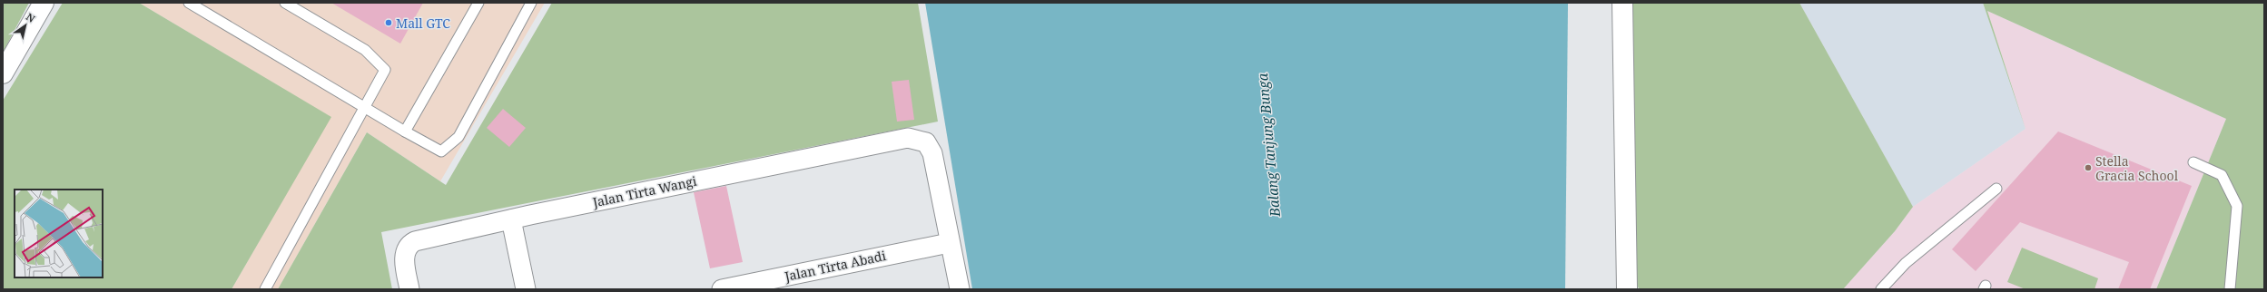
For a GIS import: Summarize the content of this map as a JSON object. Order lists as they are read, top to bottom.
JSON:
{
  "streets": {
    "street": ["Jalan Tirta Wangi", "Jalan Tirta Abadi"]
  },
  "crossings": [
    ["Jalan Tirta Wangi", "Jalan Tirta Abadi"]
  ],
  "water": ["Balang Tanjung Bunga"],
  "places": ["Mall GTC", "Stella Gracia School"],
  "north": "top right"
}
